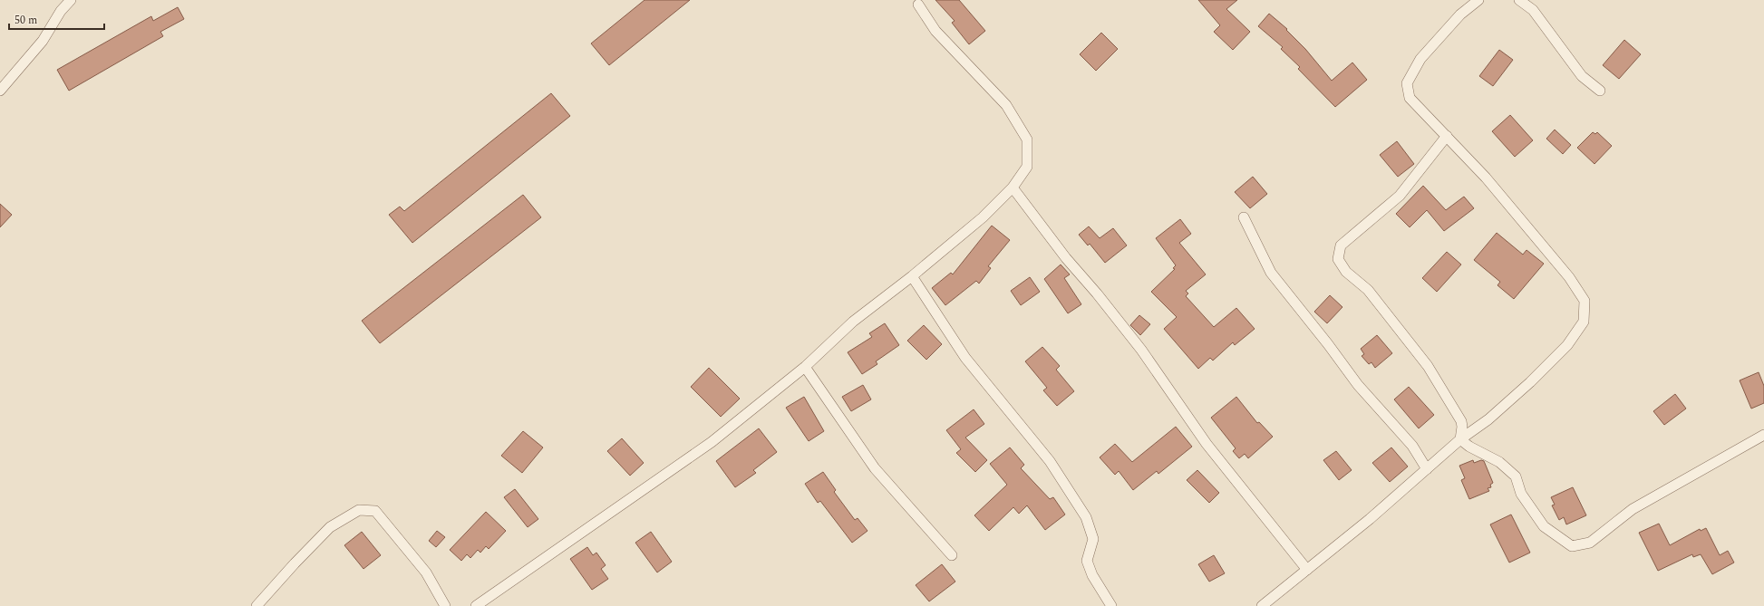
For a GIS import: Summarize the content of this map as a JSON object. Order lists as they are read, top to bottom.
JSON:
{
  "scale_bar": "50 m"
}
